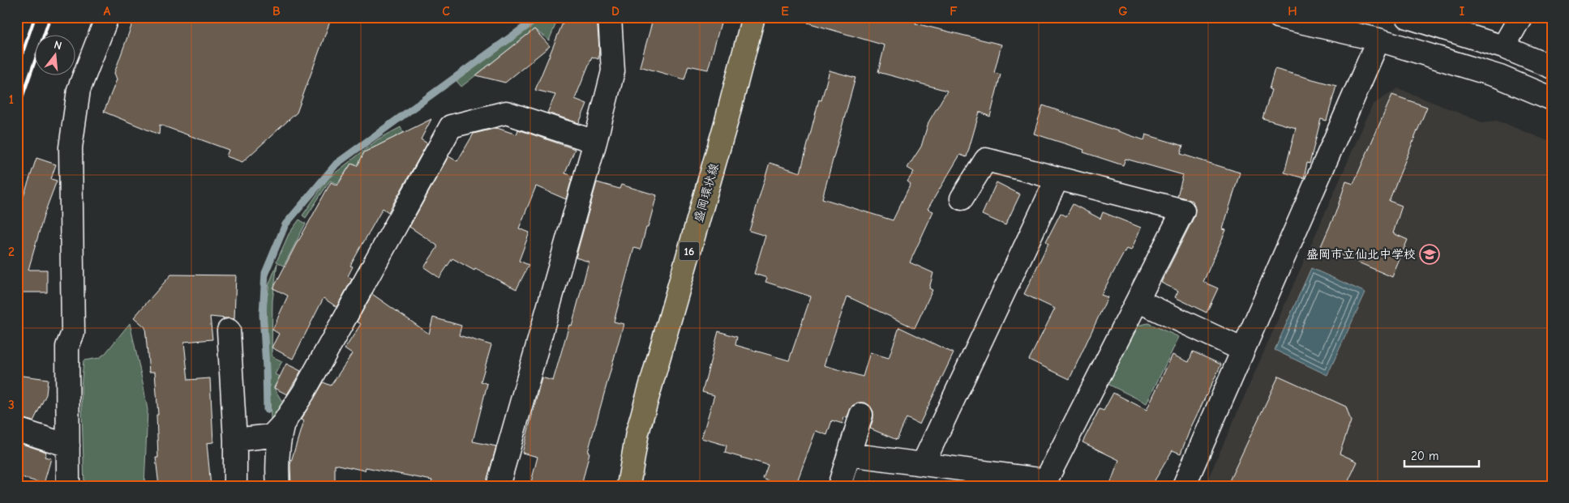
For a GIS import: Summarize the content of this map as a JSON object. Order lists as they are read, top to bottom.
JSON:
{
  "streets": {
    "main road": ["盛岡環状線", "16"]
  },
  "places": {
    "school or university": ["盛岡市立仙北中学校"]
  },
  "scale_bar": "20 m",
  "north": "top",
  "grid": {
    "columns": [
      "A",
      "B",
      "C",
      "D",
      "E",
      "F",
      "G",
      "H",
      "I"
    ],
    "rows": ["1", "2", "3"]
  }
}
